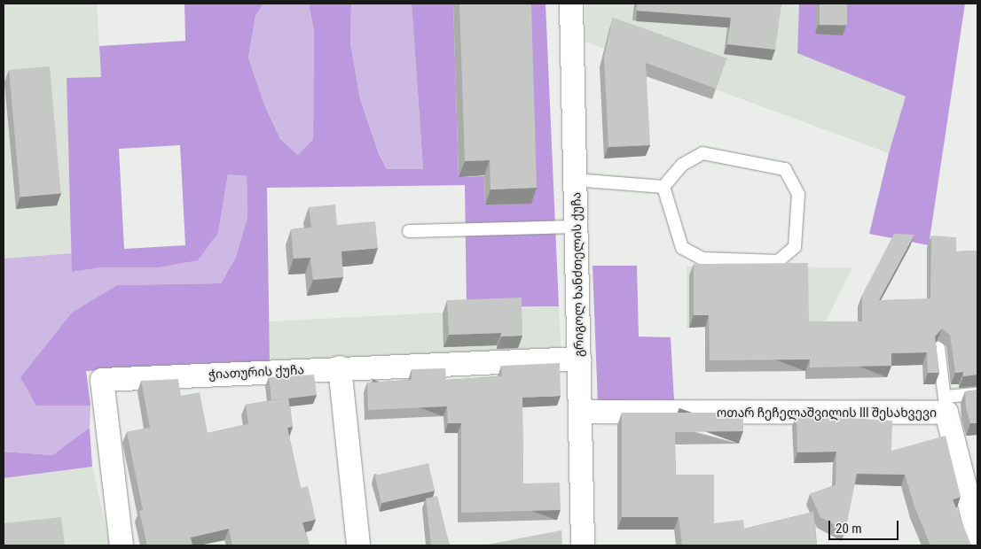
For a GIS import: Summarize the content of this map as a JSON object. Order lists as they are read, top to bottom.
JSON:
{
  "streets": {
    "street": ["გრიგოლ ხანძთელის ქუჩა", "ჭიათურის ქუჩა", "ოთარ ჩეჩელაშვილის III შესახვევი"]
  },
  "crossings": [
    ["გრიგოლ ხანძთელის ქუჩა", "ჭიათურის ქუჩა"],
    ["გრიგოლ ხანძთელის ქუჩა", "ოთარ ჩეჩელაშვილის III შესახვევი"]
  ],
  "scale_bar": "20 m"
}
